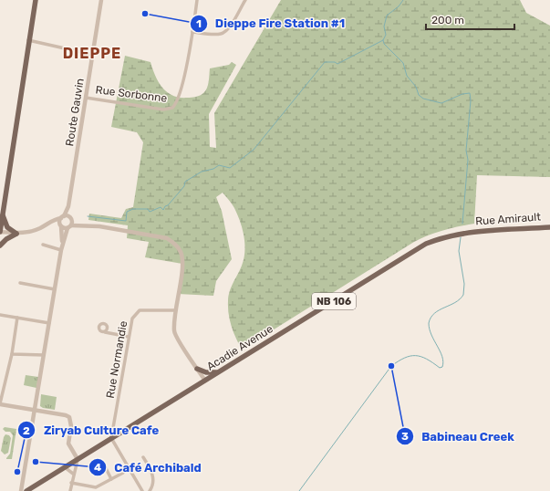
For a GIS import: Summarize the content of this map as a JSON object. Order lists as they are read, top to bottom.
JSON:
{
  "streets": {
    "main road": ["Rue Amirault", "NB 106", "Acadie Avenue"],
    "street": ["Rue Sorbonne", "Route Gauvin", "Rue Normandie"]
  },
  "crossings": [
    ["Rue Sorbonne", "Route Gauvin"],
    ["Rue Amirault", "Acadie Avenue"],
    ["Acadie Avenue", "Rue Normandie"]
  ],
  "districts": ["DIEPPE"],
  "places": [
    "Dieppe Fire Station #1",
    "Babineau Creek",
    "Café Archibald",
    "Ziryab Culture Cafe"
  ],
  "scale_bar": "200 m"
}
